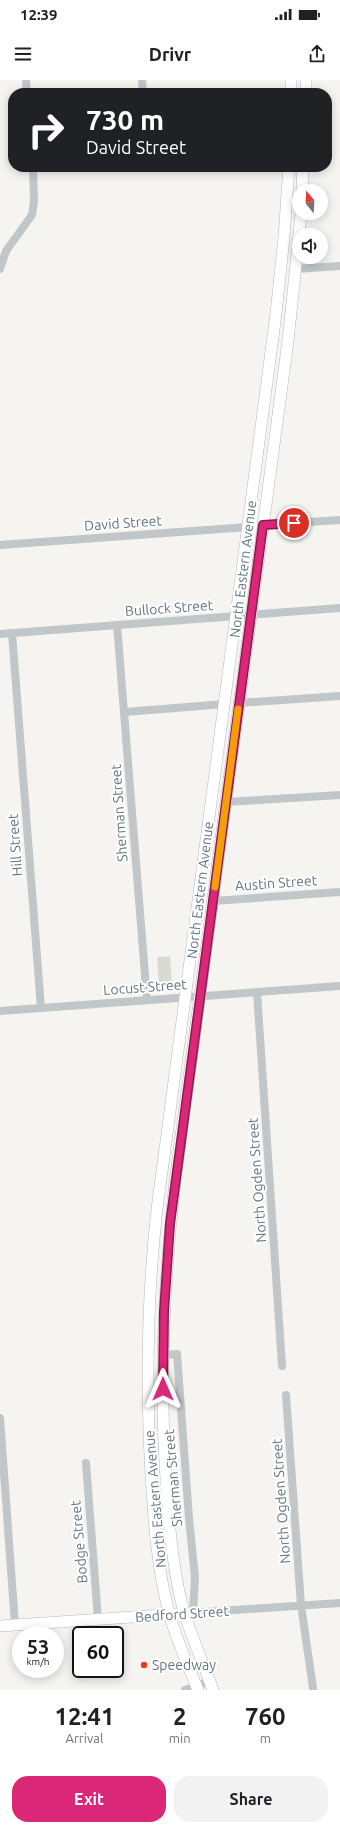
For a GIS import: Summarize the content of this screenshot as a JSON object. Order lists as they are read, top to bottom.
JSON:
{
  "streets": {
    "main road": ["North Eastern Avenue", "Bedford Street"],
    "street": [
      "David Street",
      "Bullock Street",
      "Sherman Street",
      "Hill Street",
      "Austin Street",
      "Locust Street",
      "North Ogden Street",
      "Bodge Street"
    ]
  },
  "crossings": [
    ["David Street", "North Eastern Avenue"],
    ["North Eastern Avenue", "Bullock Street"],
    ["North Eastern Avenue", "Sherman Street"],
    ["North Eastern Avenue", "Austin Street"],
    ["North Eastern Avenue", "Locust Street"],
    ["North Eastern Avenue", "Bedford Street"],
    ["Bullock Street", "Sherman Street"],
    ["Bullock Street", "Hill Street"],
    ["Sherman Street", "Locust Street"],
    ["Sherman Street", "Bedford Street"],
    ["Hill Street", "Locust Street"],
    ["Locust Street", "North Ogden Street"],
    ["North Ogden Street", "Bedford Street"],
    ["Bodge Street", "Bedford Street"]
  ],
  "places": ["Speedway"],
  "north": "top",
  "page": {
    "status": "12:39",
    "header": "Drivr",
    "turn": ["730 m", "David Street"],
    "speed": "53 km/h",
    "limit": "60",
    "eta": [
      "12:41",
      "Arrival",
      "2",
      "min",
      "760",
      "m"
    ],
    "buttons": ["Exit", "Share"]
  }
}
